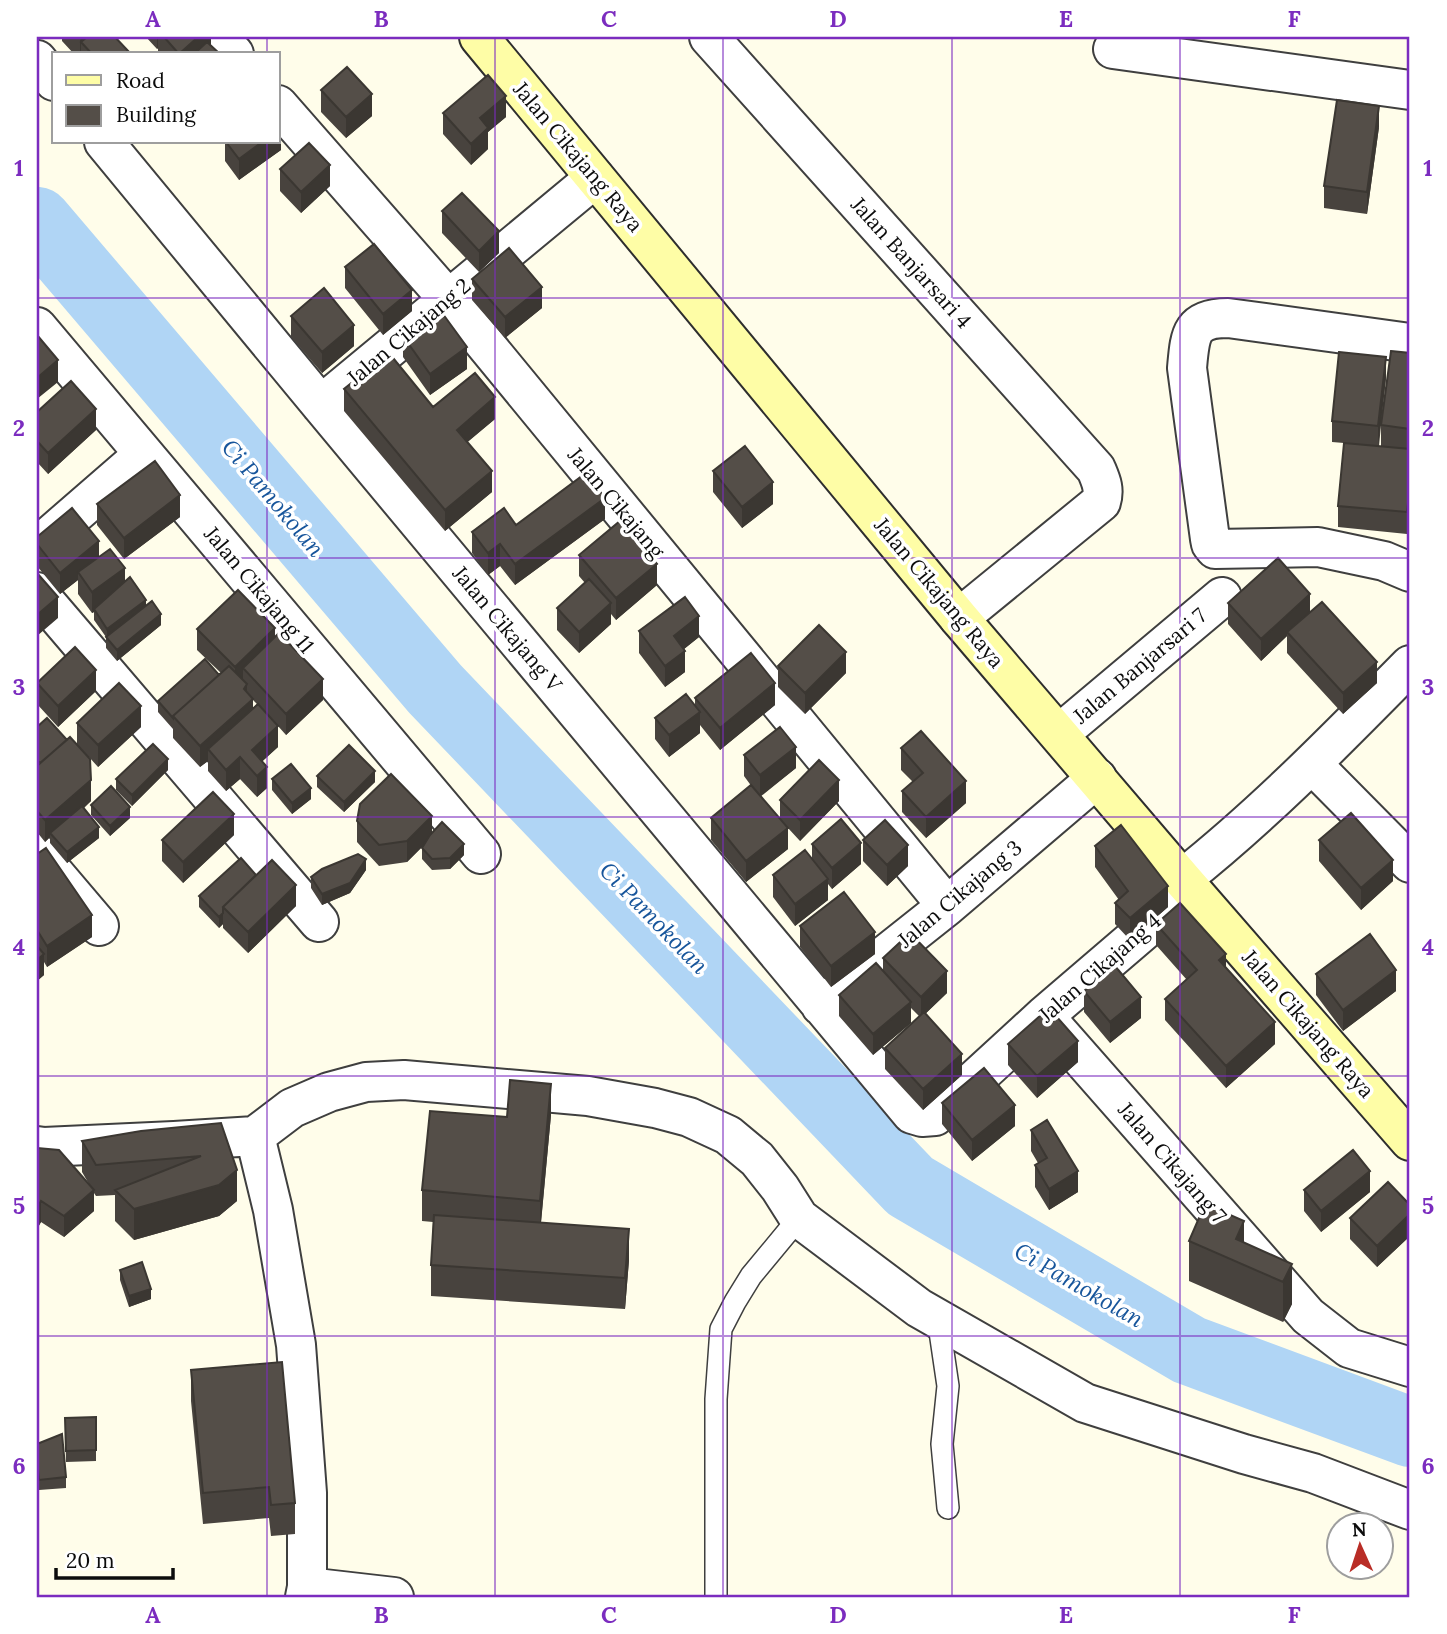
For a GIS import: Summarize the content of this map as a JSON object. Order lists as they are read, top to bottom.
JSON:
{
  "streets": {
    "main road": ["Jalan Cikajang Raya"],
    "street": [
      "Jalan Banjarsari 4",
      "Jalan Cikajang 2",
      "Jalan Cikajang",
      "Jalan Cikajang 11",
      "Jalan Cikajang V",
      "Jalan Banjarsari 7",
      "Jalan Cikajang 3",
      "Jalan Cikajang 4",
      "Jalan Cikajang 7"
    ]
  },
  "crossings": [
    ["Jalan Cikajang Raya", "Jalan Banjarsari 4"],
    ["Jalan Cikajang Raya", "Jalan Cikajang 2"],
    ["Jalan Cikajang Raya", "Jalan Banjarsari 7"],
    ["Jalan Cikajang Raya", "Jalan Cikajang 3"],
    ["Jalan Cikajang Raya", "Jalan Cikajang 4"],
    ["Jalan Cikajang 2", "Jalan Cikajang"],
    ["Jalan Cikajang 2", "Jalan Cikajang V"],
    ["Jalan Cikajang", "Jalan Cikajang 3"],
    ["Jalan Cikajang V", "Jalan Cikajang 3"],
    ["Jalan Cikajang V", "Jalan Cikajang 4"],
    ["Jalan Cikajang 4", "Jalan Cikajang 7"]
  ],
  "water": ["Ci Pamokolan"],
  "legend": ["Road", "Building"],
  "scale_bar": "20 m",
  "north": "top",
  "grid": {
    "columns": [
      "A",
      "B",
      "C",
      "D",
      "E",
      "F"
    ],
    "rows": [
      "1",
      "2",
      "3",
      "4",
      "5",
      "6"
    ]
  }
}
